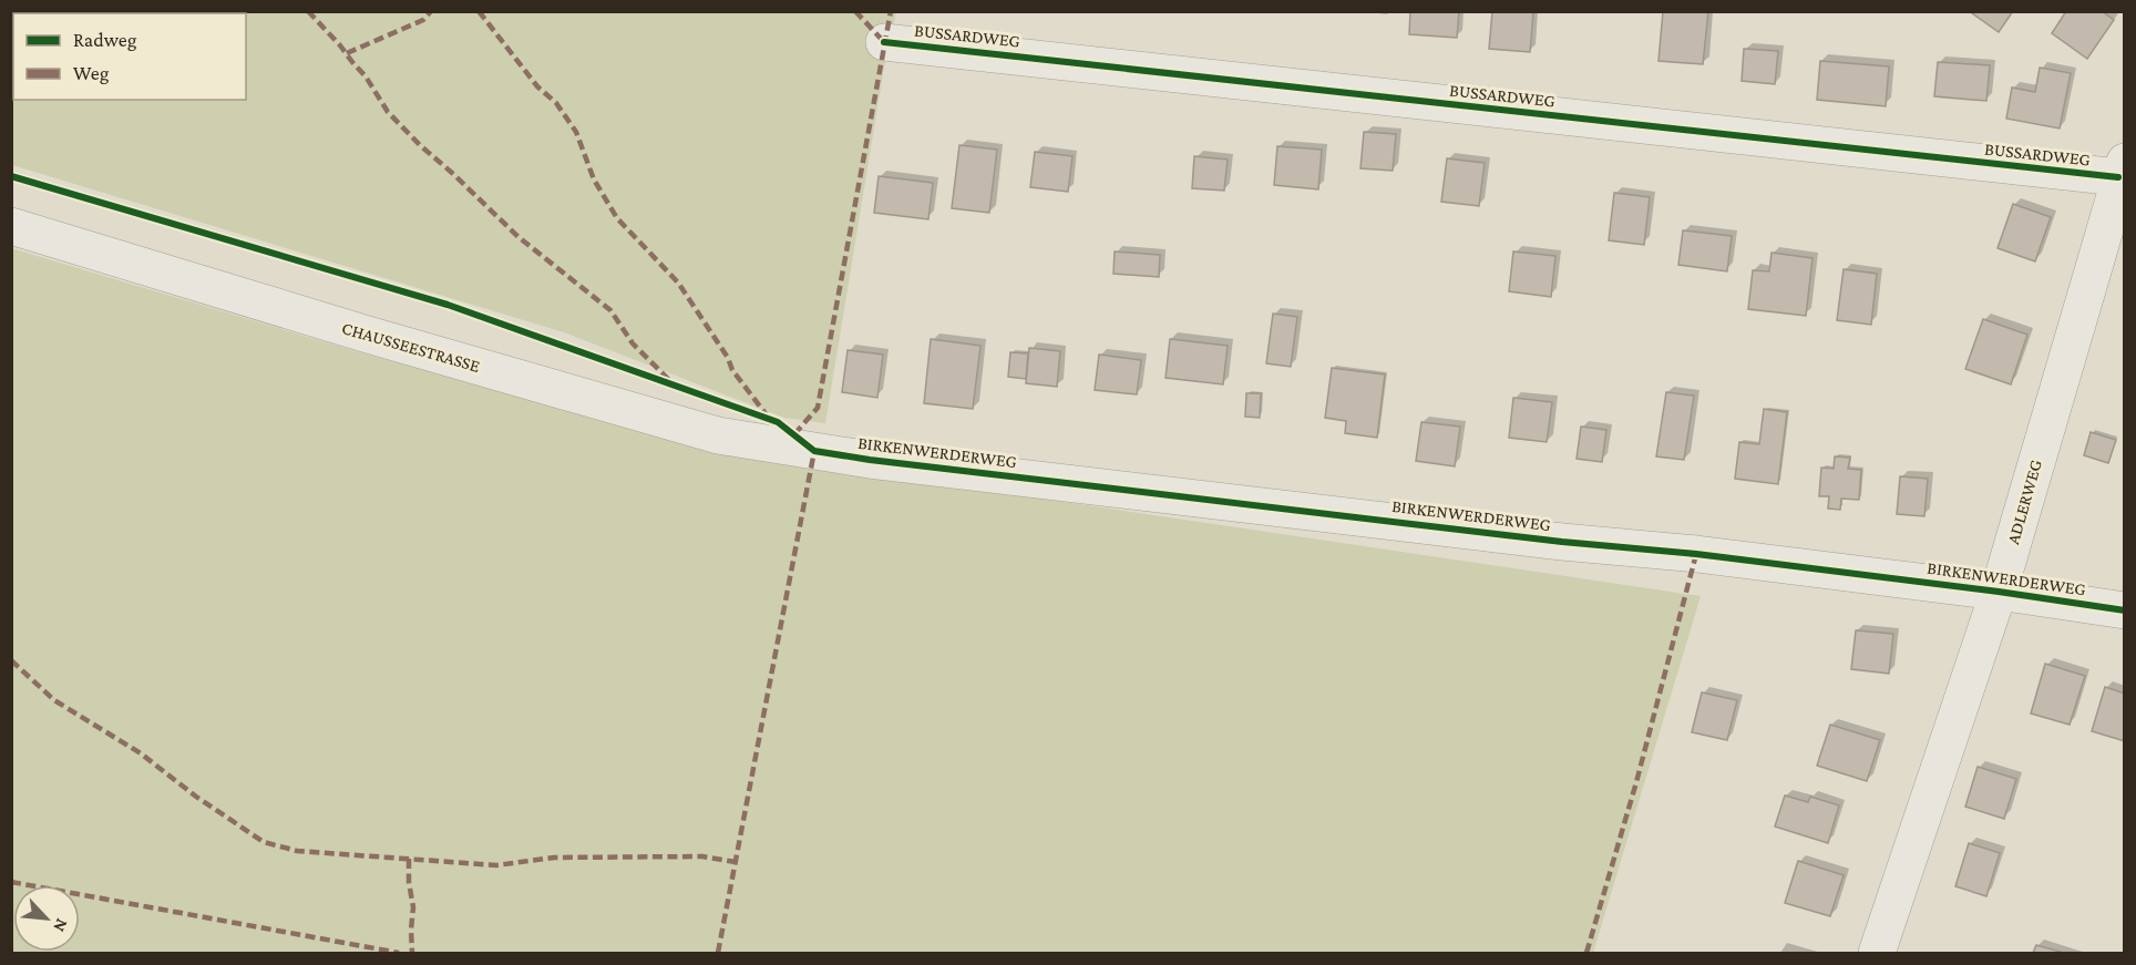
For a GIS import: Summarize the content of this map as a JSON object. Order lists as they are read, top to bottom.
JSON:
{
  "streets": {
    "street": [
      "BUSSARDWEG",
      "CHAUSSEESTRASSE",
      "BIRKENWERDERWEG",
      "ADLERWEG"
    ]
  },
  "crossings": [
    ["BUSSARDWEG", "ADLERWEG"],
    ["CHAUSSEESTRASSE", "BIRKENWERDERWEG"],
    ["BIRKENWERDERWEG", "ADLERWEG"]
  ],
  "legend": ["Radweg", "Weg"],
  "north": "bottom right"
}
